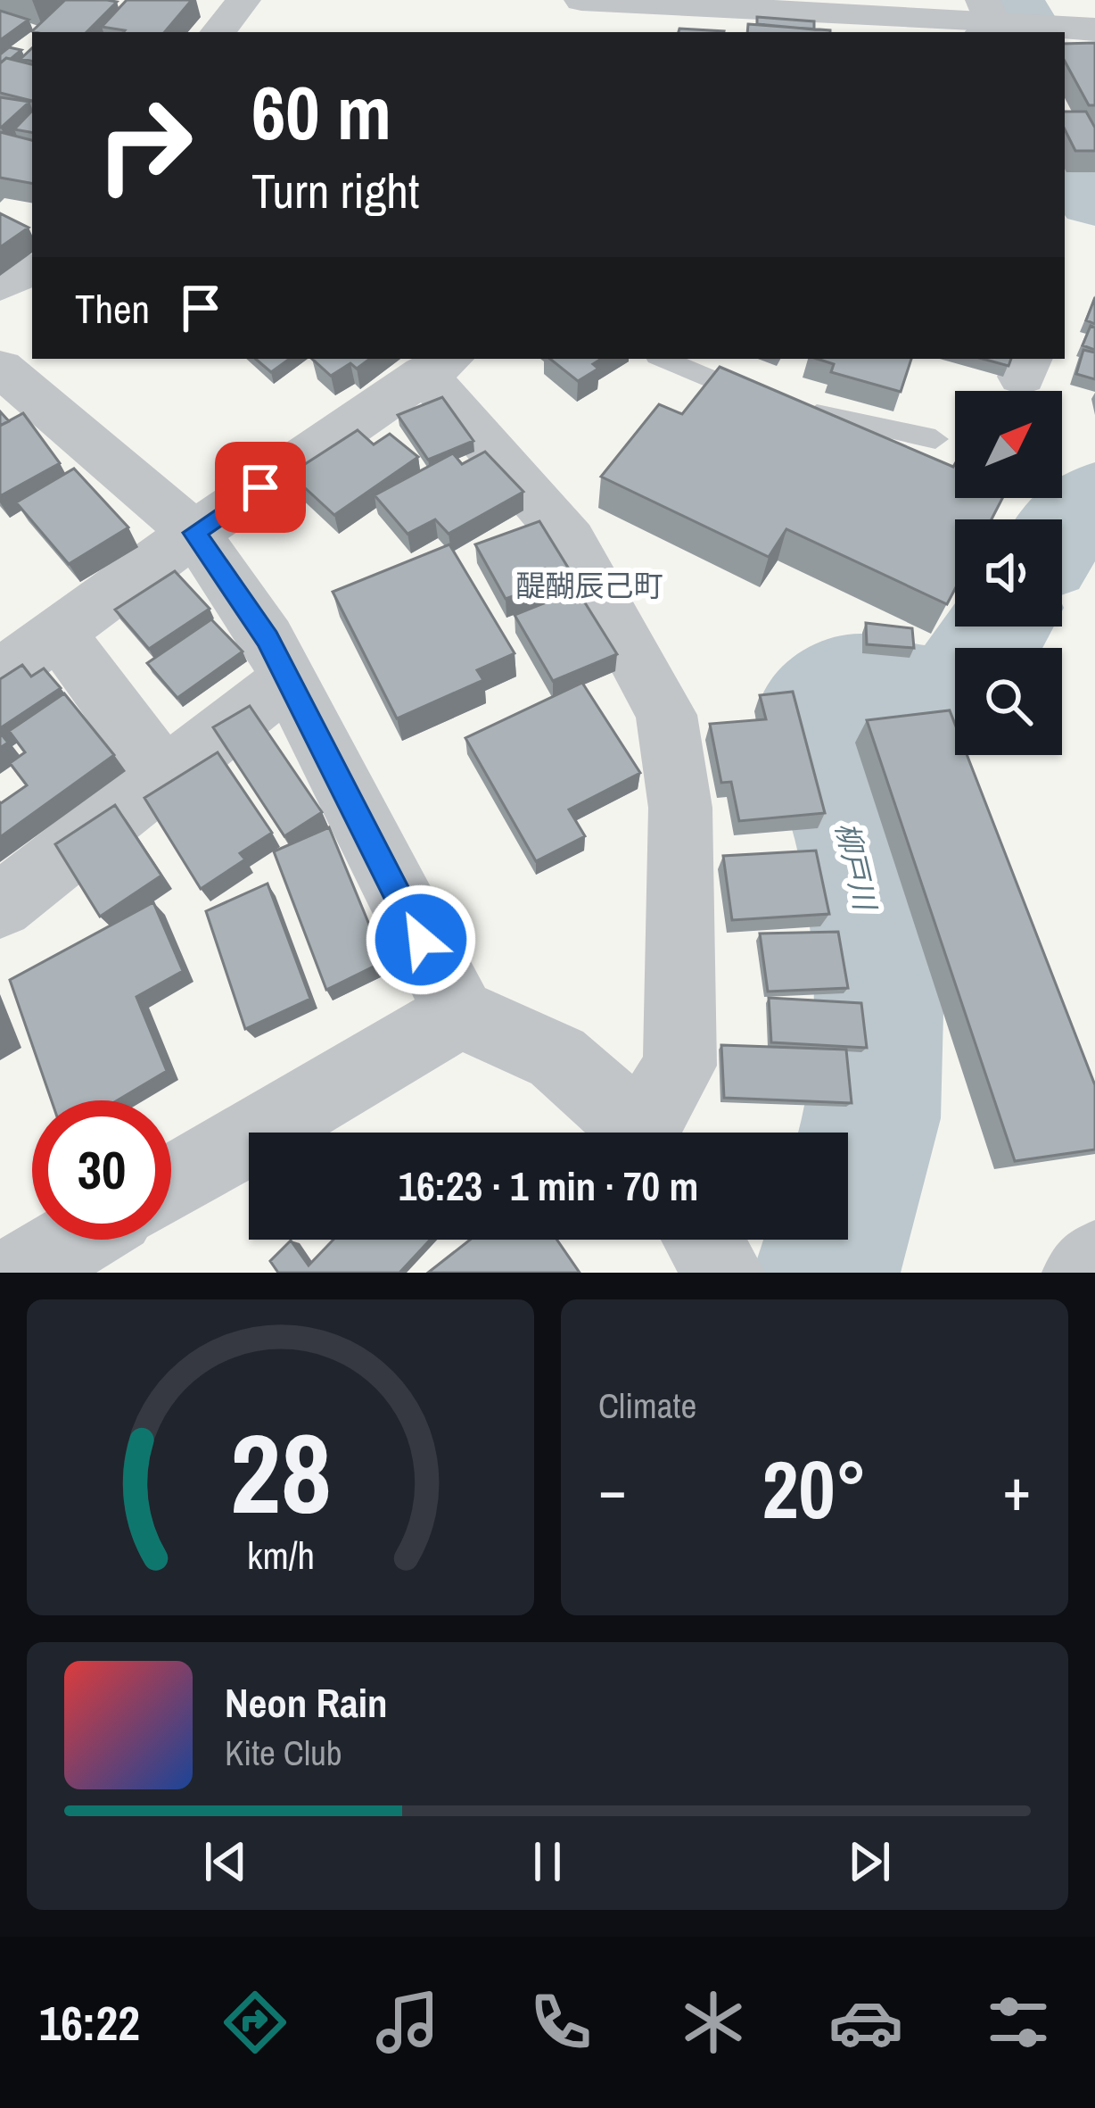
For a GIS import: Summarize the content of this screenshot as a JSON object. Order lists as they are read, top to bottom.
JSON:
{
  "districts": ["醍醐辰己町"],
  "water": ["柳戸川"],
  "north": "top right",
  "page": {
    "turn": ["60 m", "Turn right"],
    "then": "Then",
    "limit": "30",
    "trip": "16:23 · 1 min · 70 m",
    "tile": "Climate",
    "heat": ["−", "20°", "+"],
    "song": ["Neon Rain", "Kite Club"],
    "tabs": "16:22",
    "gauge": ["28", "km/h"]
  }
}
